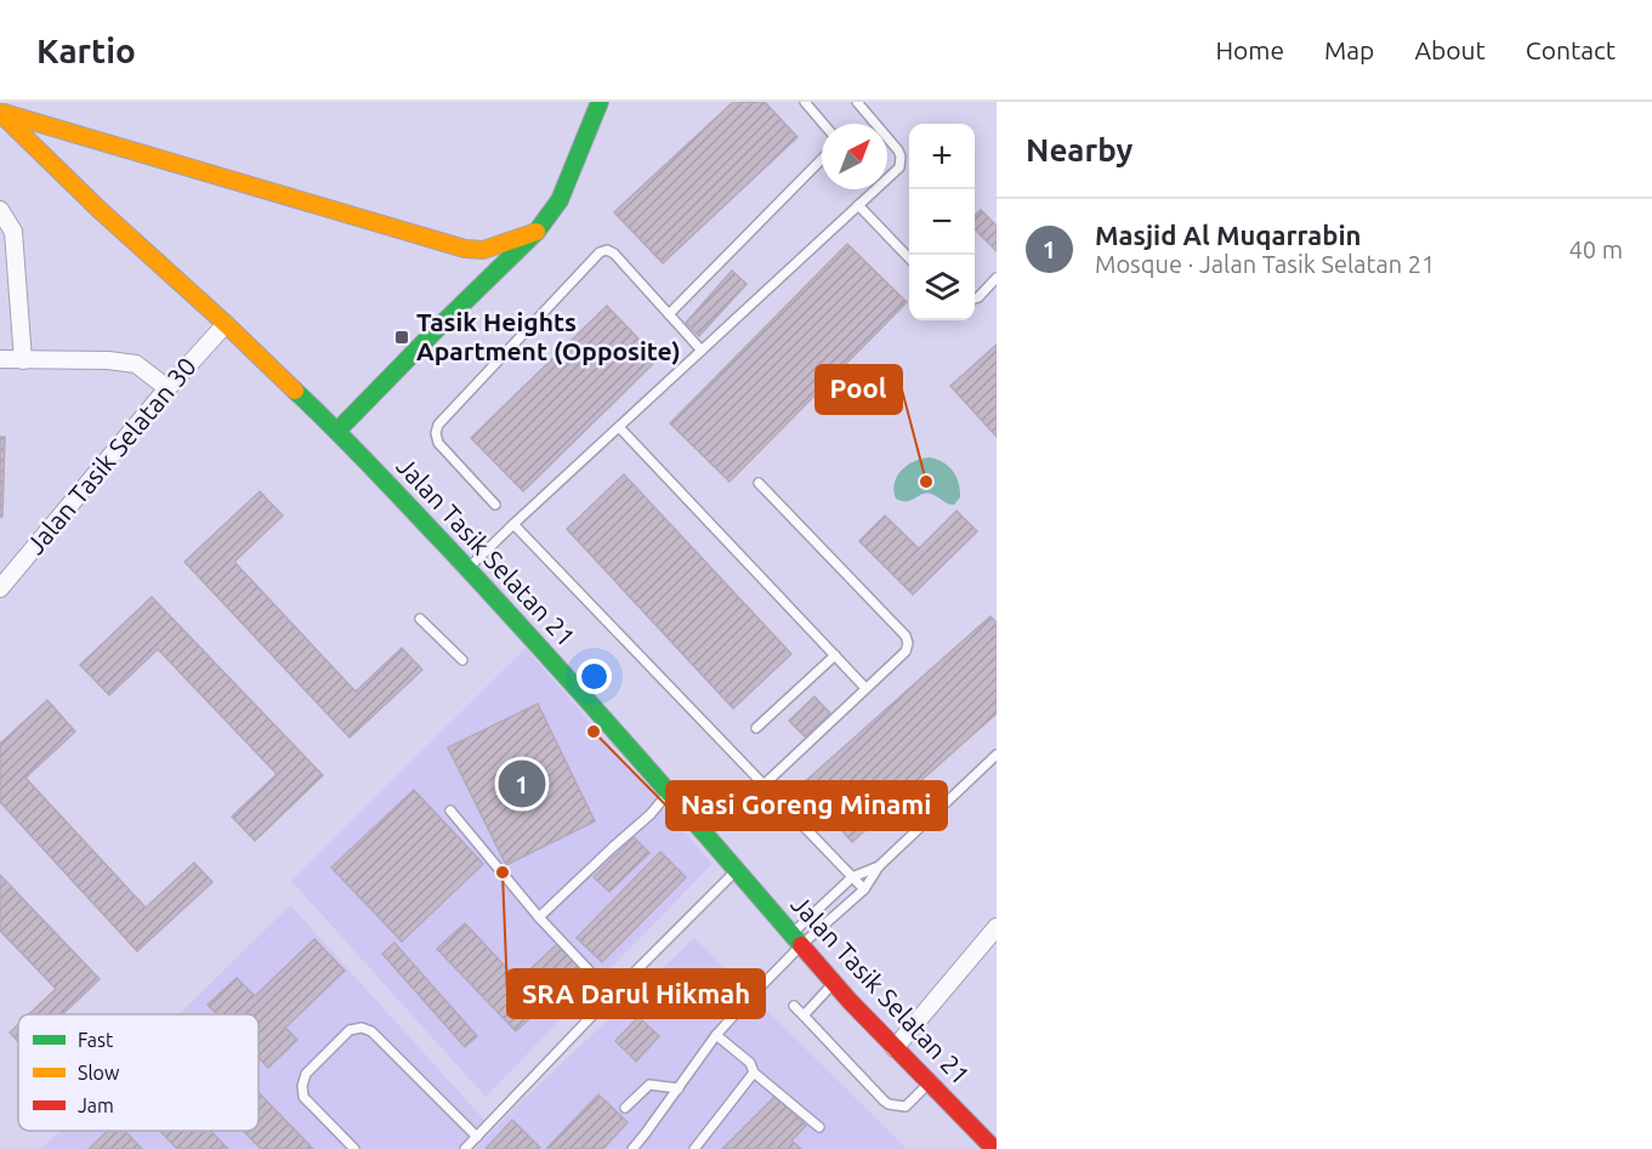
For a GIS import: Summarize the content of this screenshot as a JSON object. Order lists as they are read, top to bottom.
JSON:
{
  "streets": {
    "street": ["Jalan Tasik Selatan 30", "Jalan Tasik Selatan 21"]
  },
  "crossings": [
    ["Jalan Tasik Selatan 30", "Jalan Tasik Selatan 21"]
  ],
  "places": {
    "transit": ["Tasik Heights Apartment (Opposite)"],
    "other": ["Pool", "Nasi Goreng Minami", "SRA Darul Hikmah"]
  },
  "legend": ["Fast", "Slow", "Jam"],
  "north": "top right",
  "page": {
    "header": "Kartio",
    "nav": [
      "Home",
      "Map",
      "About",
      "Contact"
    ],
    "heading": "Nearby",
    "map_buttons": ["+", "−"],
    "list": [
      {
        "mark": "1",
        "name": "Masjid Al Muqarrabin",
        "note": "Mosque · Jalan Tasik Selatan 21",
        "value": "40 m"
      }
    ],
    "pins": "1"
  }
}
